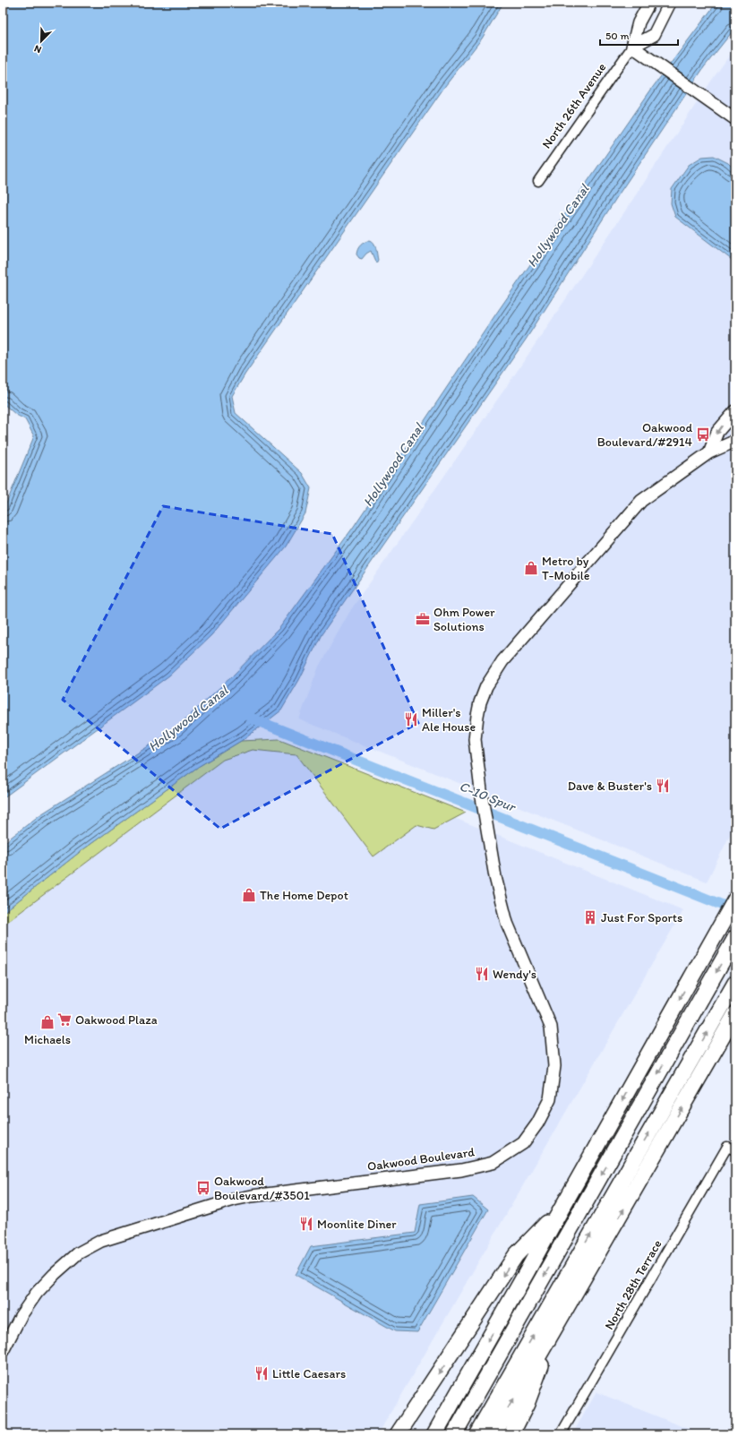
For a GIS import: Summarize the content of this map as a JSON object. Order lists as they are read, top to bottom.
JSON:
{
  "streets": {
    "street": ["North 26th Avenue", "Oakwood Boulevard", "North 28th Terrace"]
  },
  "water": ["Hollywood Canal", "C-10 Spur"],
  "places": {
    "bus stop": ["Oakwood Boulevard/#2914", "Oakwood Boulevard/#3501"],
    "shop": ["Metro by T-Mobile", "The Home Depot", "Michaels"],
    "office": ["Ohm Power Solutions"],
    "restaurant": [
      "Miller's Ale House",
      "Dave & Buster's",
      "Wendy's",
      "Moonlite Diner",
      "Little Caesars"
    ],
    "building": ["Just For Sports"],
    "supermarket": ["Oakwood Plaza"]
  },
  "scale_bar": "50 m",
  "north": "bottom left"
}
